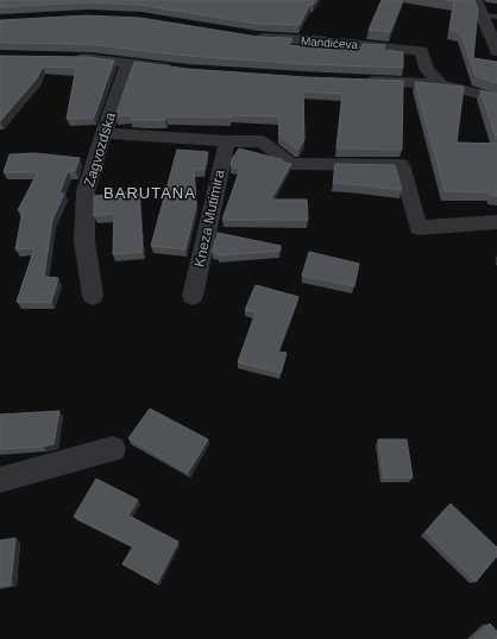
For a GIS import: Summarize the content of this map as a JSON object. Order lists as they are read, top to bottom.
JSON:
{
  "streets": {
    "street": ["Mandićeva", "Zagvozdska", "Kneza Mutimira"]
  },
  "districts": ["BARUTANA"]
}
